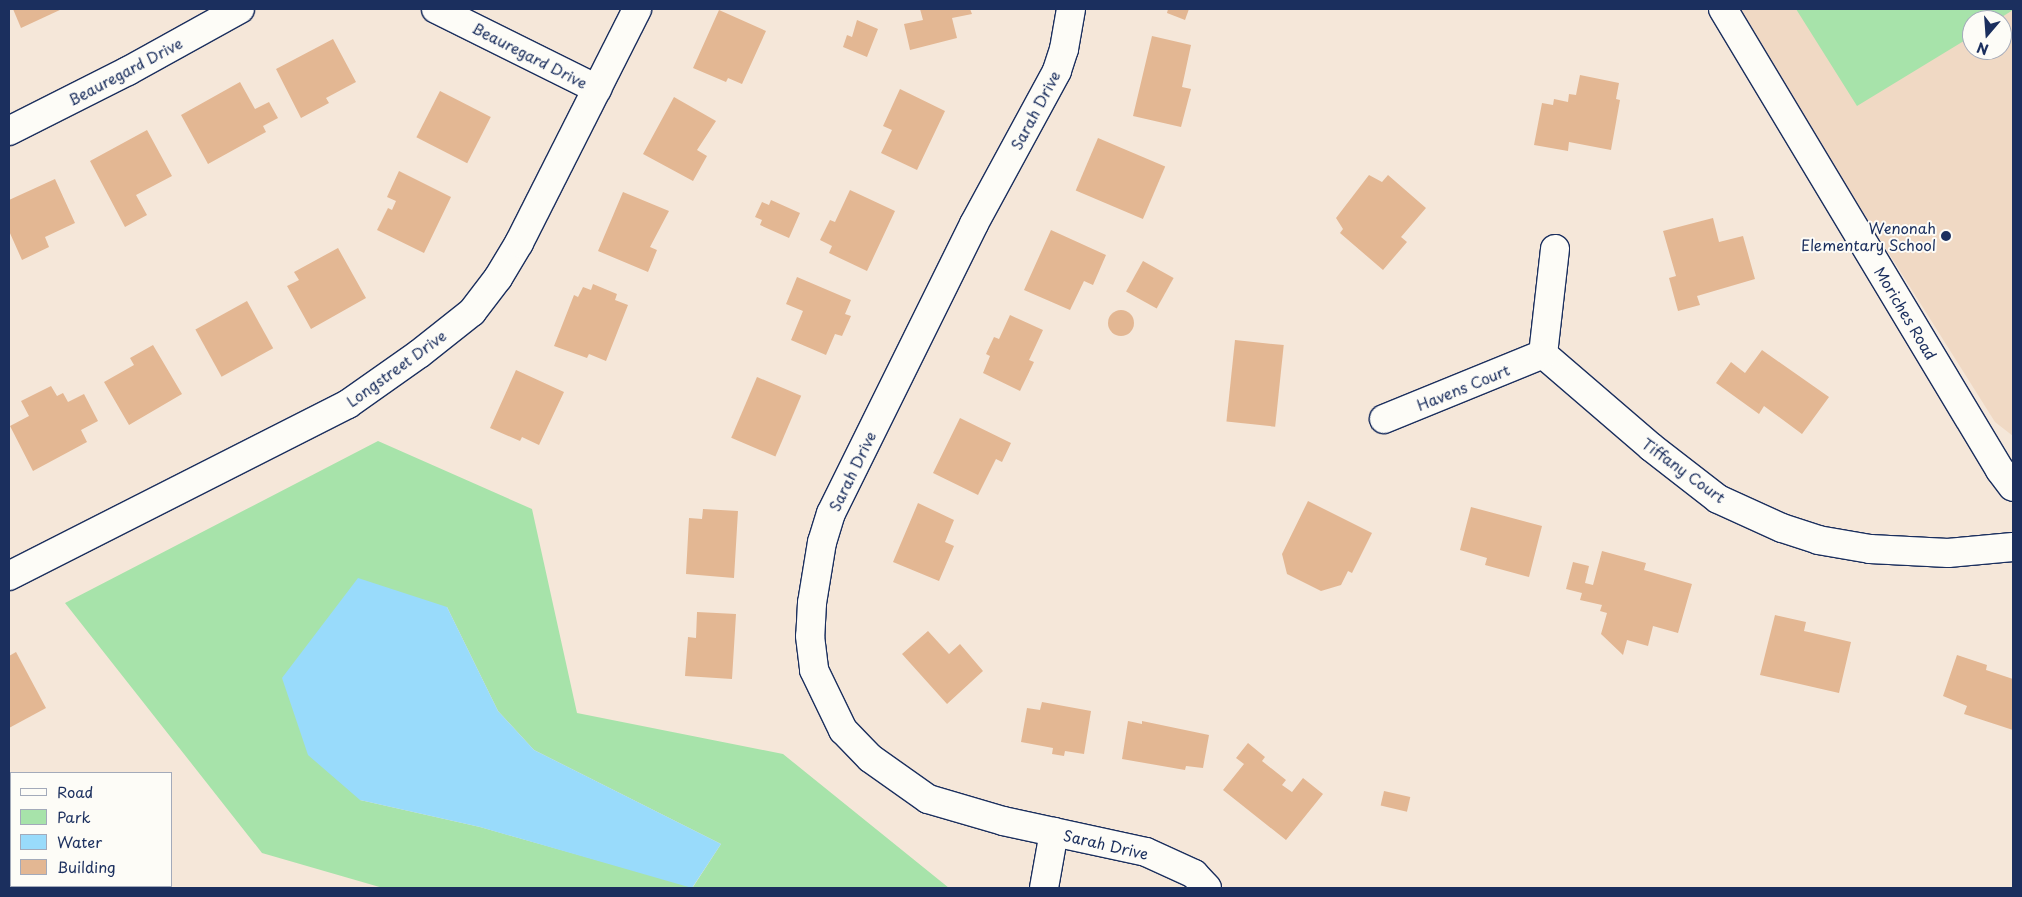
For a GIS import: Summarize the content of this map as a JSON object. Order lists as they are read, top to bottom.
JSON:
{
  "streets": {
    "street": [
      "Beauregard Drive",
      "Sarah Drive",
      "Moriches Road",
      "Longstreet Drive",
      "Havens Court",
      "Tiffany Court"
    ]
  },
  "crossings": [
    ["Beauregard Drive", "Longstreet Drive"],
    ["Havens Court", "Tiffany Court"]
  ],
  "places": ["Wenonah Elementary School"],
  "legend": [
    "Road",
    "Park",
    "Water",
    "Building"
  ],
  "north": "bottom"
}
